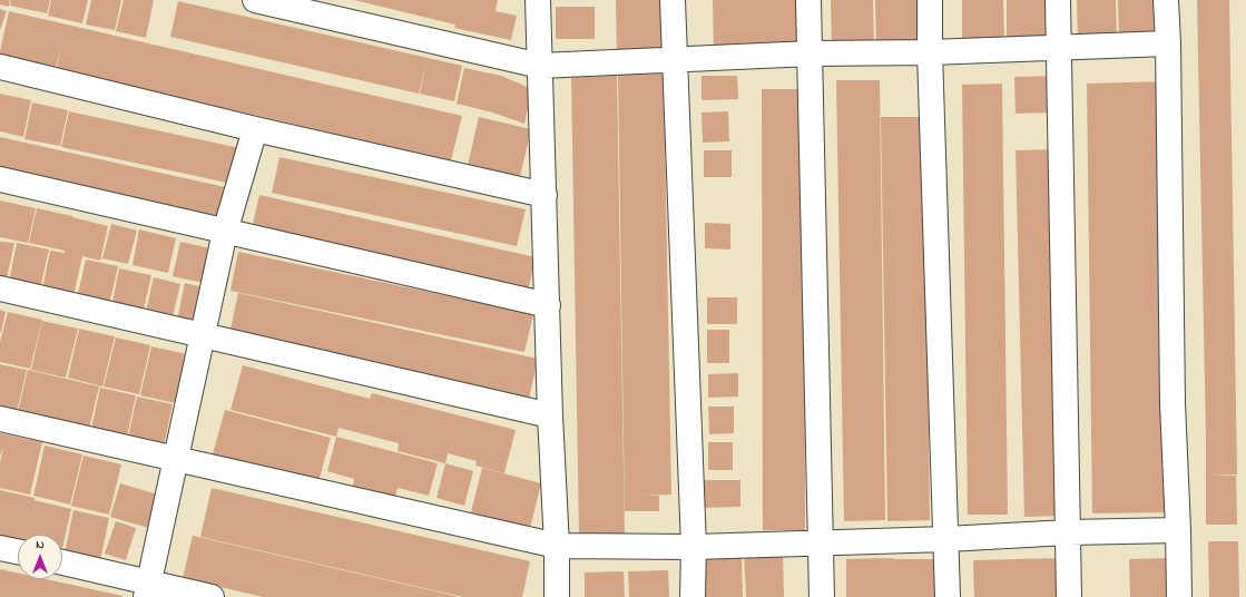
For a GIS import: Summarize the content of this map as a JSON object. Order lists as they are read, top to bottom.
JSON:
{
  "north": "top"
}
